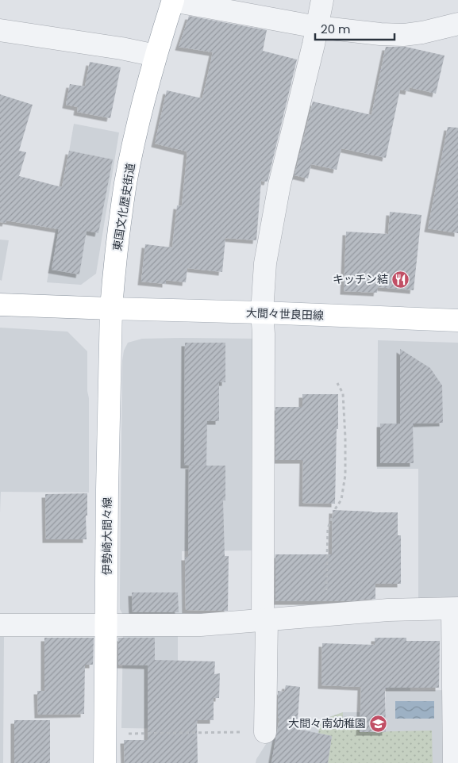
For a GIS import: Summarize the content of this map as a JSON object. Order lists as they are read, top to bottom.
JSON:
{
  "streets": {
    "main road": ["東国文化歴史街道", "大間々世良田線", "伊勢崎大間々線"]
  },
  "crossings": [
    ["東国文化歴史街道", "大間々世良田線"],
    ["東国文化歴史街道", "伊勢崎大間々線"],
    ["大間々世良田線", "伊勢崎大間々線"]
  ],
  "places": {
    "restaurant": ["キッチン結"],
    "school or university": ["大間々南幼稚園"]
  },
  "scale_bar": "20 m"
}
